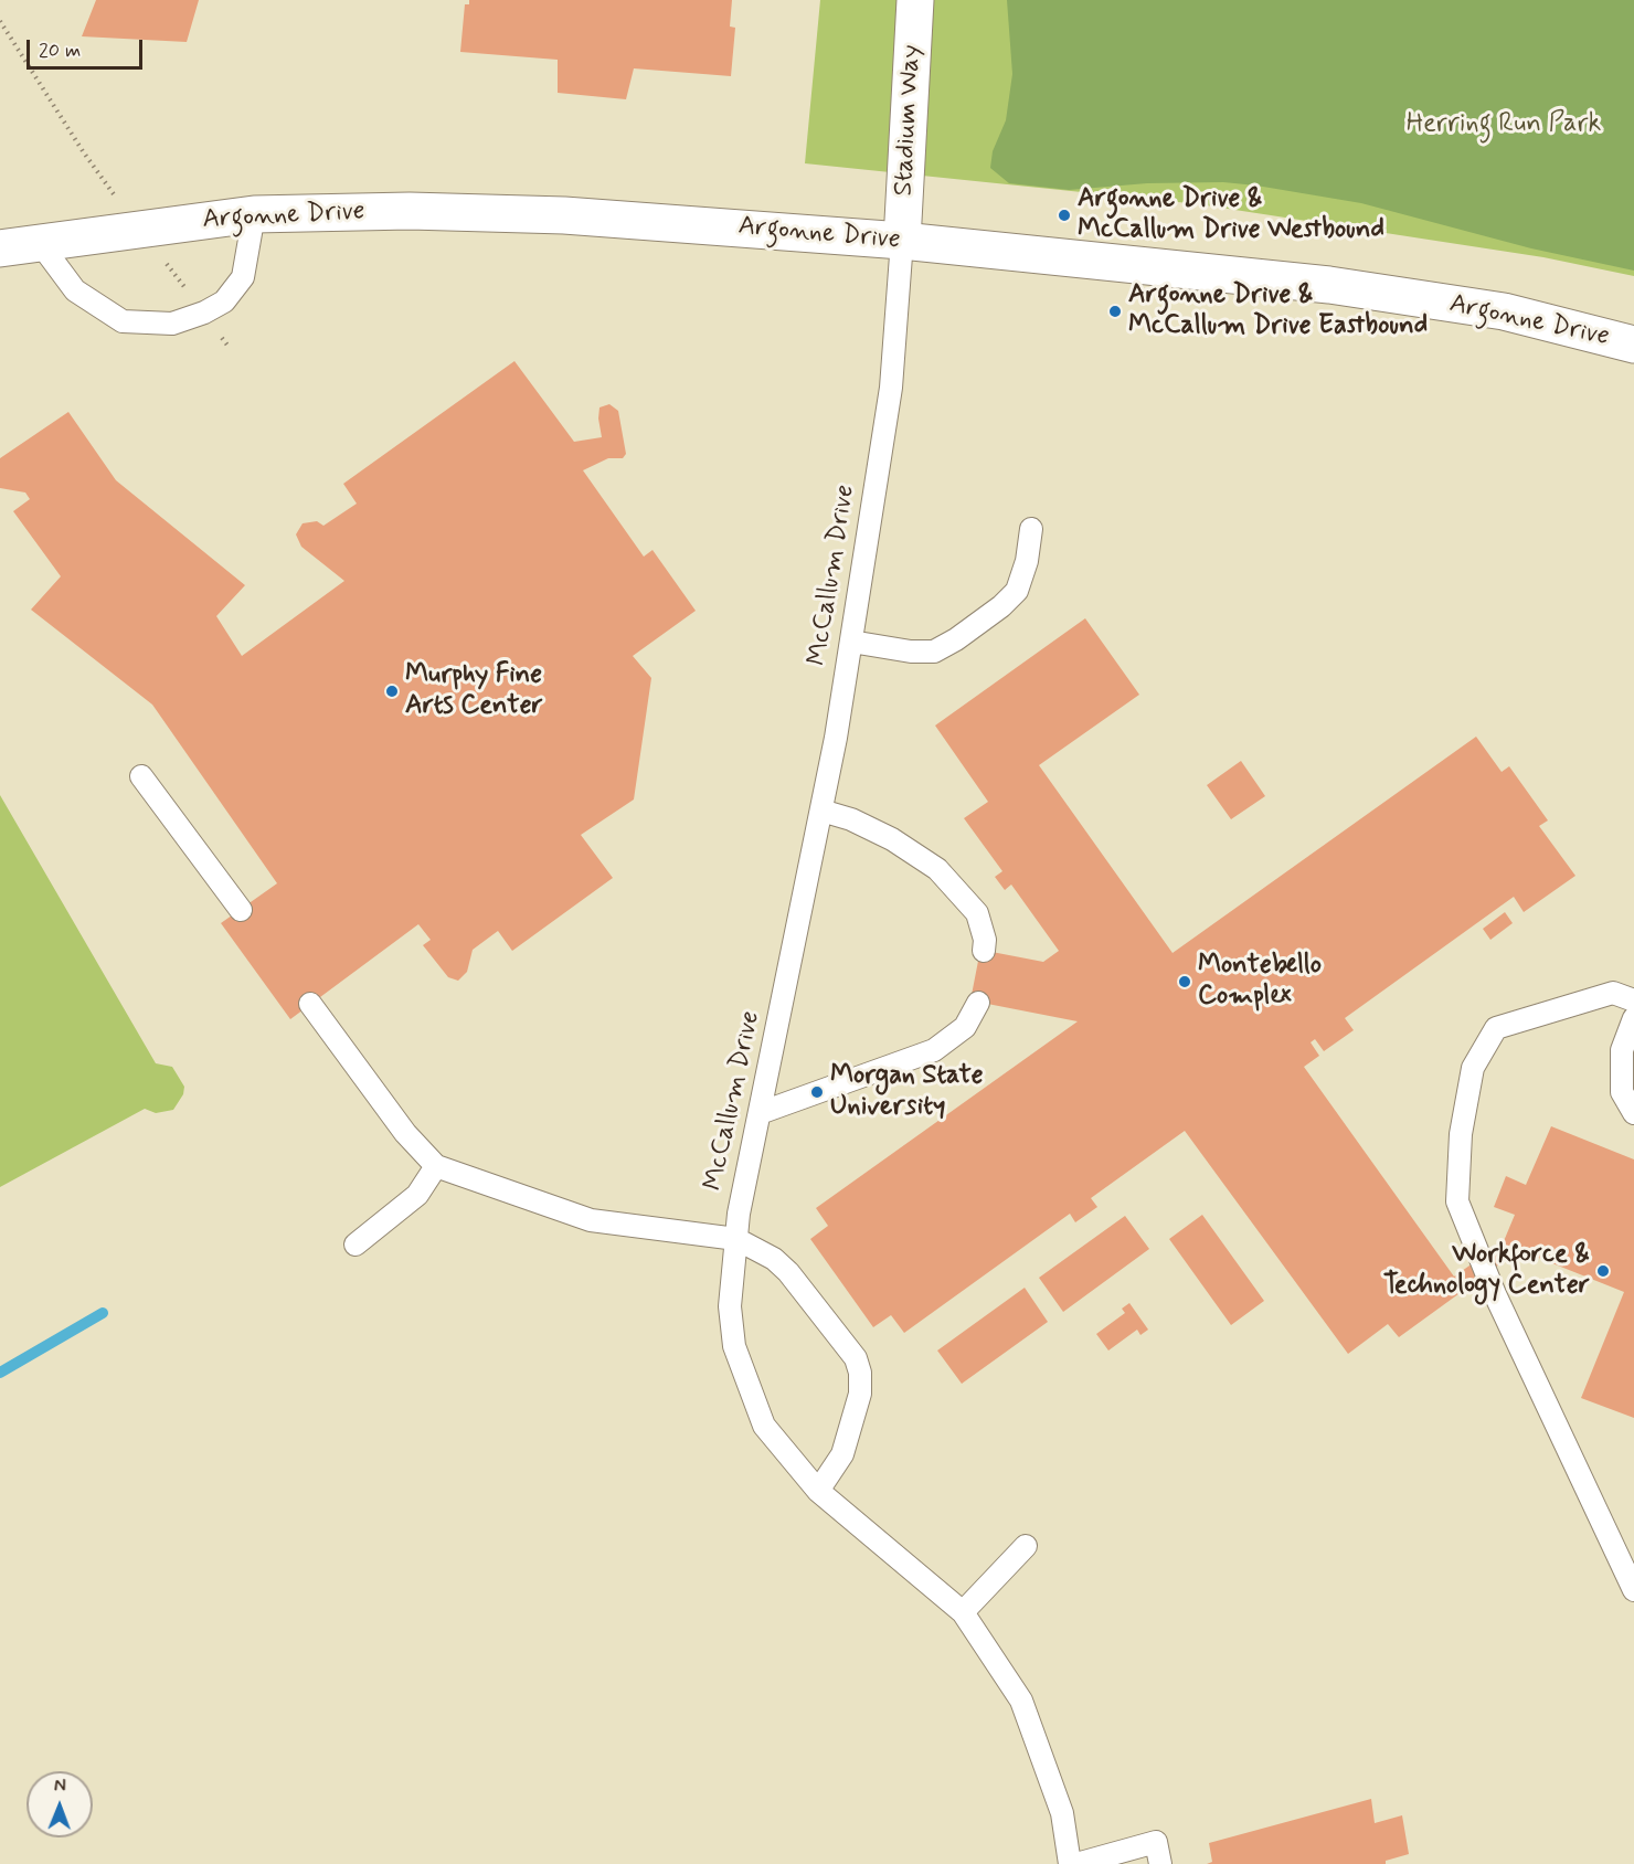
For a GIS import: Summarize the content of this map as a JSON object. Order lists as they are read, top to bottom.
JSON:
{
  "streets": {
    "main road": ["Stadium Way", "Argonne Drive"],
    "lane": ["McCallum Drive"]
  },
  "crossings": [
    ["Stadium Way", "Argonne Drive"],
    ["Stadium Way", "McCallum Drive"],
    ["Argonne Drive", "McCallum Drive"]
  ],
  "parks": ["Herring Run Park"],
  "places": [
    "Argonne Drive & McCallum Drive Westbound",
    "Argonne Drive & McCallum Drive Eastbound",
    "Murphy Fine Arts Center",
    "Montebello Complex",
    "Morgan State University",
    "Workforce & Technology Center"
  ],
  "scale_bar": "20 m",
  "north": "top"
}
